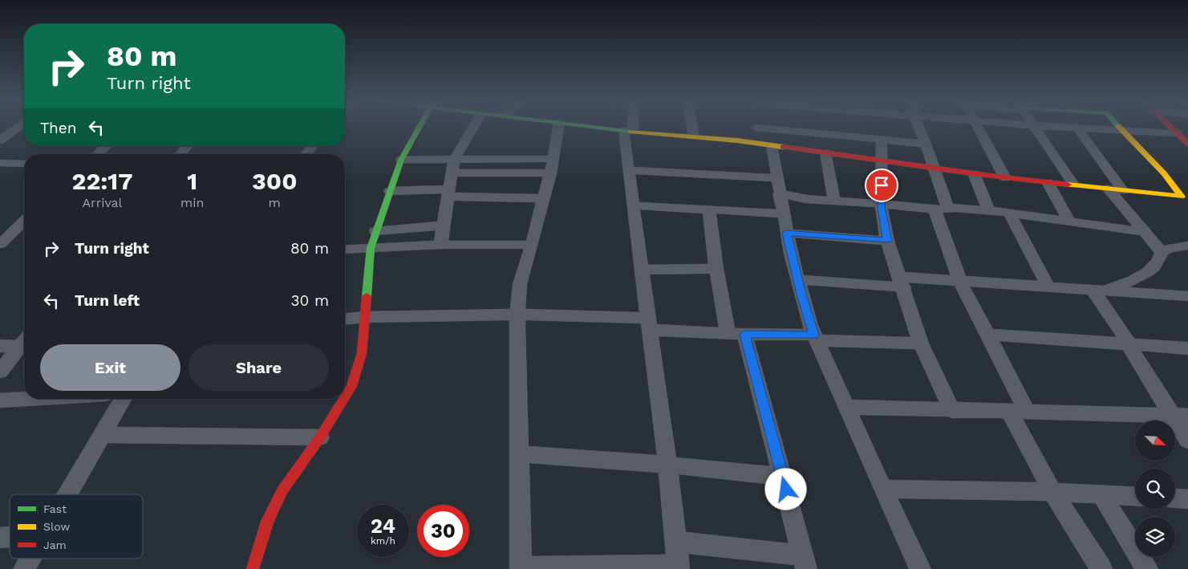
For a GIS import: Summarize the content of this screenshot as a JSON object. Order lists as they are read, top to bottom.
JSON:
{
  "legend": ["Fast", "Slow", "Jam"],
  "north": "bottom right",
  "page": {
    "turn": ["80 m", "Turn right"],
    "then": "Then",
    "eta": [
      "22:17",
      "Arrival",
      "1",
      "min",
      "300",
      "m"
    ],
    "list": [
      {
        "name": "Turn right",
        "value": "80 m"
      },
      {
        "name": "Turn left",
        "value": "30 m"
      }
    ],
    "buttons": ["Exit", "Share"],
    "speed": "24 km/h",
    "limit": "30"
  }
}
